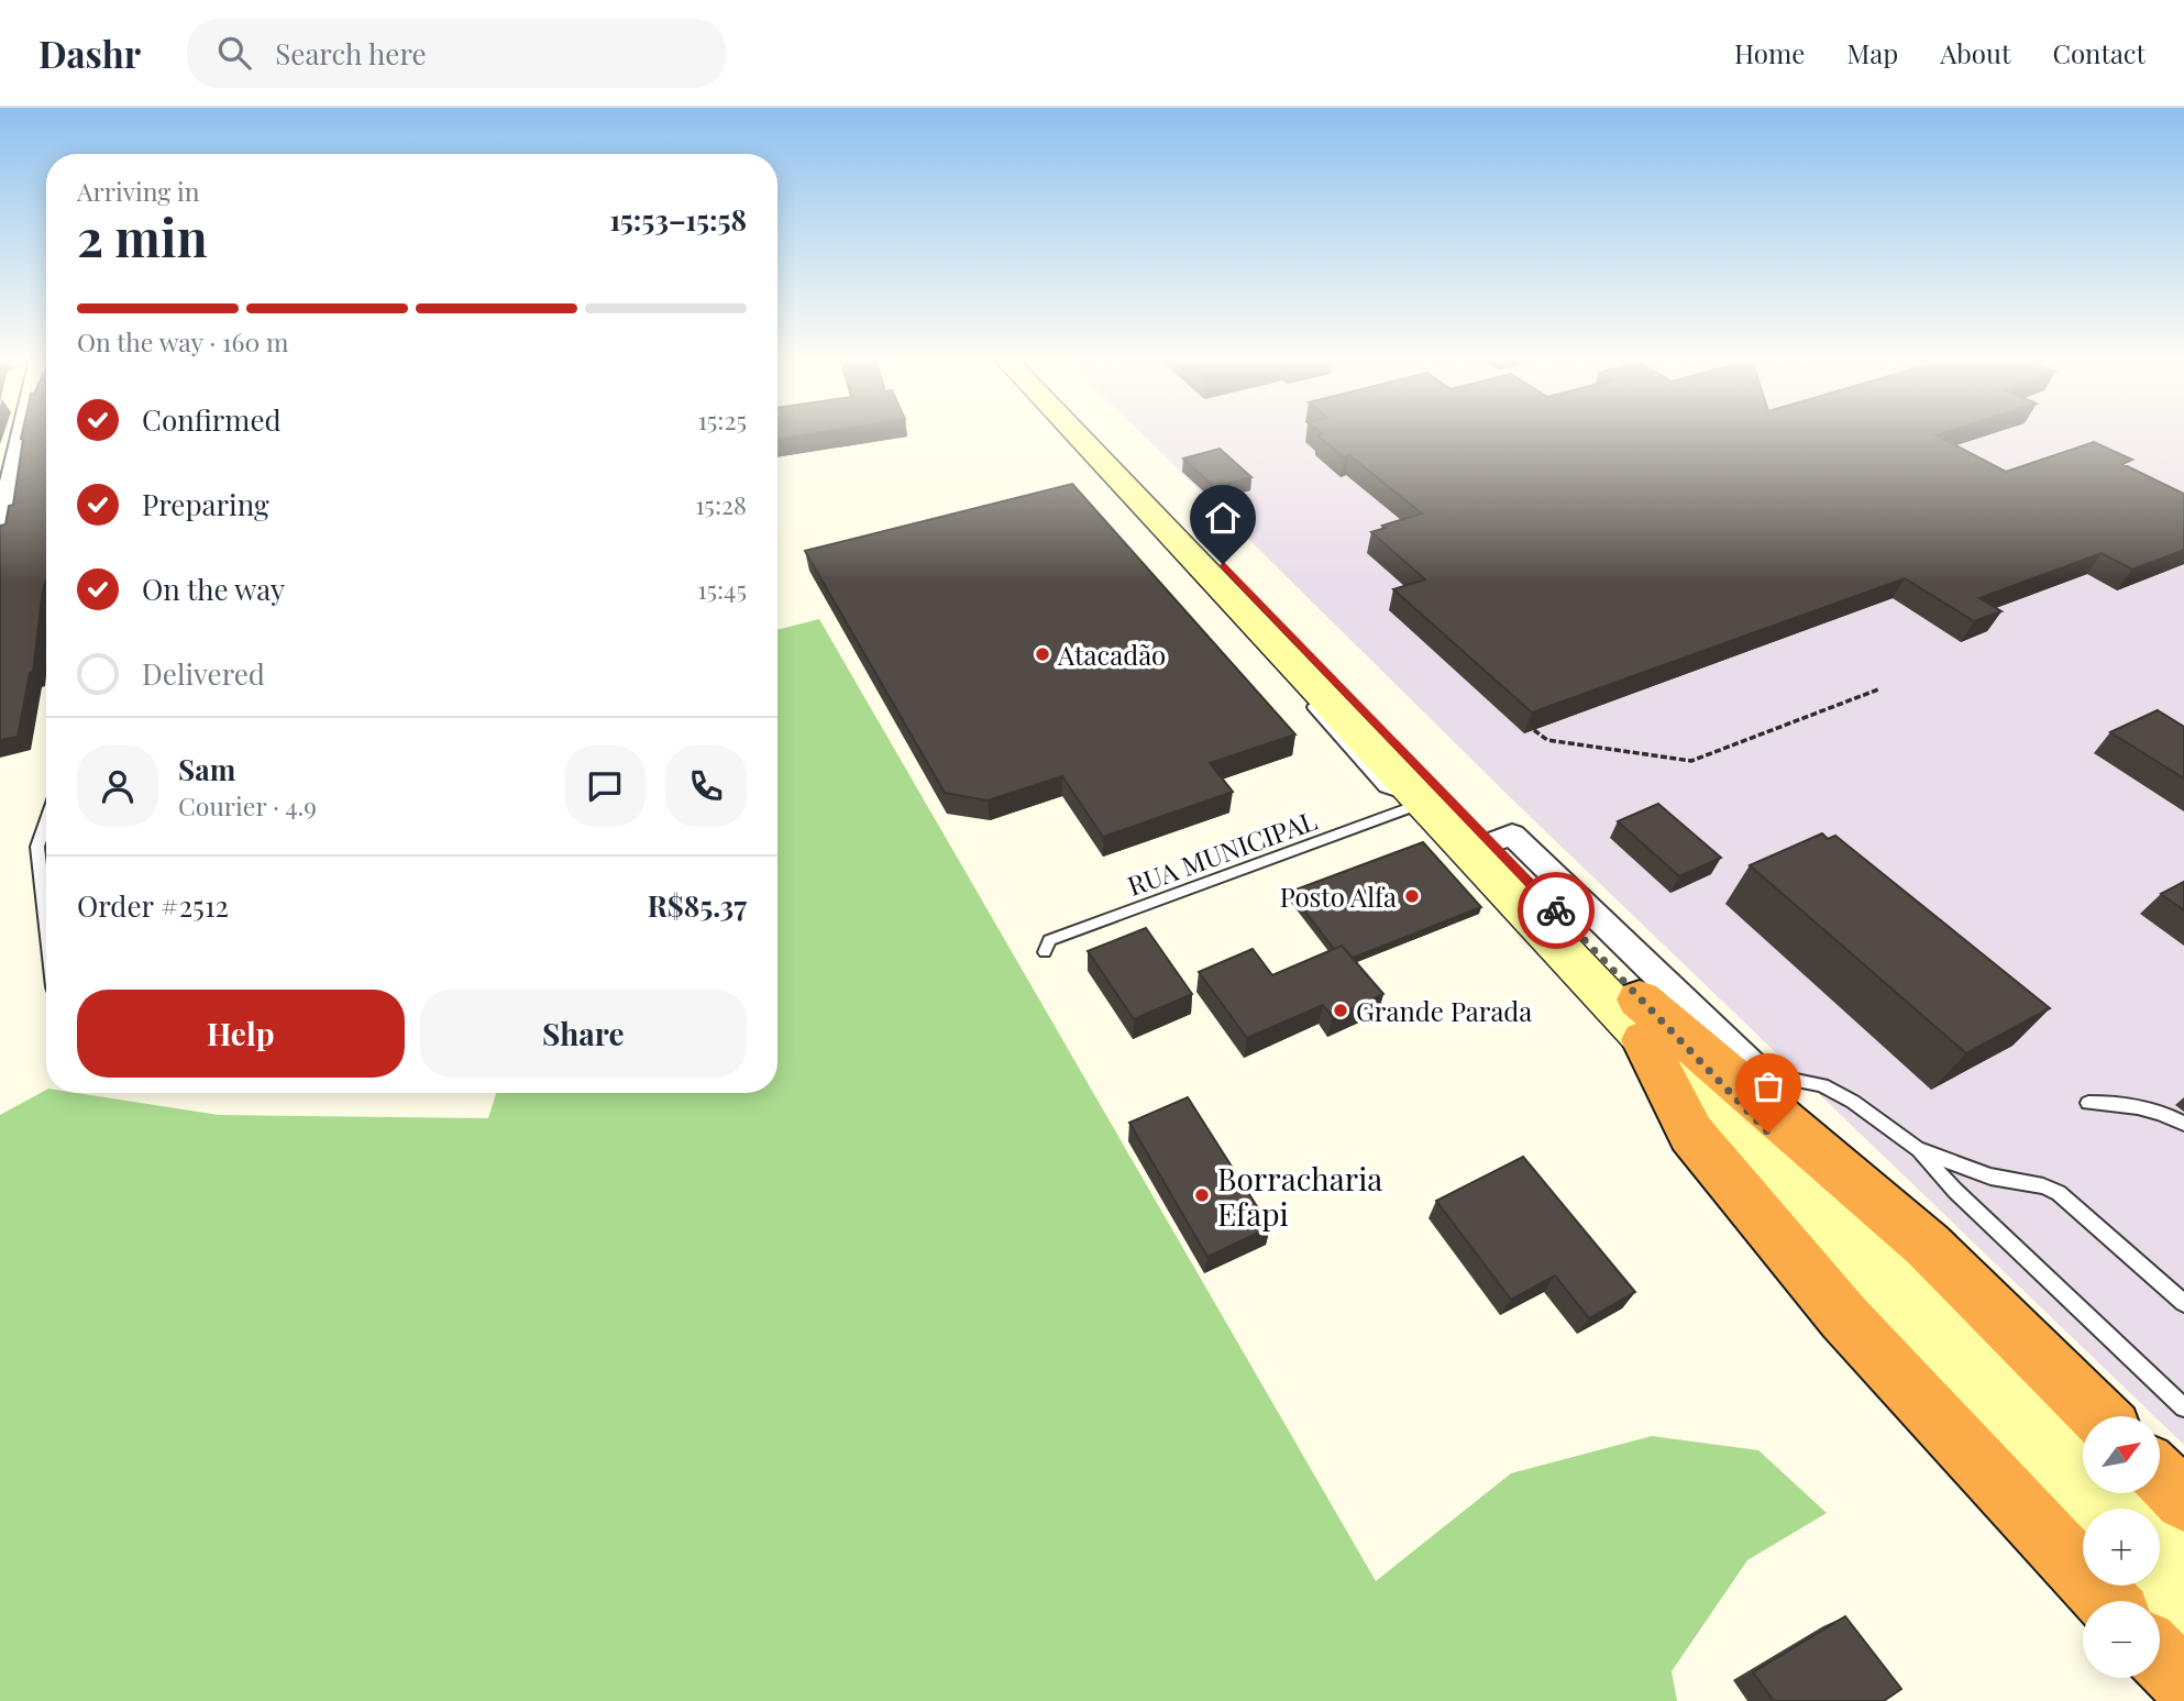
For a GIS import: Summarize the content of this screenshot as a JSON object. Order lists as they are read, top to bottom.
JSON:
{
  "streets": {
    "lane": ["RUA MUNICIPAL"]
  },
  "places": [
    "Atacadão",
    "Posto Alfa",
    "Grande Parada",
    "Borracharia Efapi"
  ],
  "north": "top right",
  "page": {
    "header": "Dashr",
    "search": "Search here",
    "nav": [
      "Home",
      "Map",
      "About",
      "Contact"
    ],
    "heading": ["2 min", "Arriving in", "15:53–15:58"],
    "panel": [
      "Sam",
      "Courier · 4.9",
      "Order #2512",
      "R$85.37"
    ],
    "bar": "On the way · 160 m",
    "list": [
      ["Confirmed", "15:25"],
      ["Preparing", "15:28"],
      ["On the way", "15:45"],
      "Delivered"
    ],
    "buttons": ["Help", "Share"],
    "map_buttons": ["+", "−"]
  }
}
